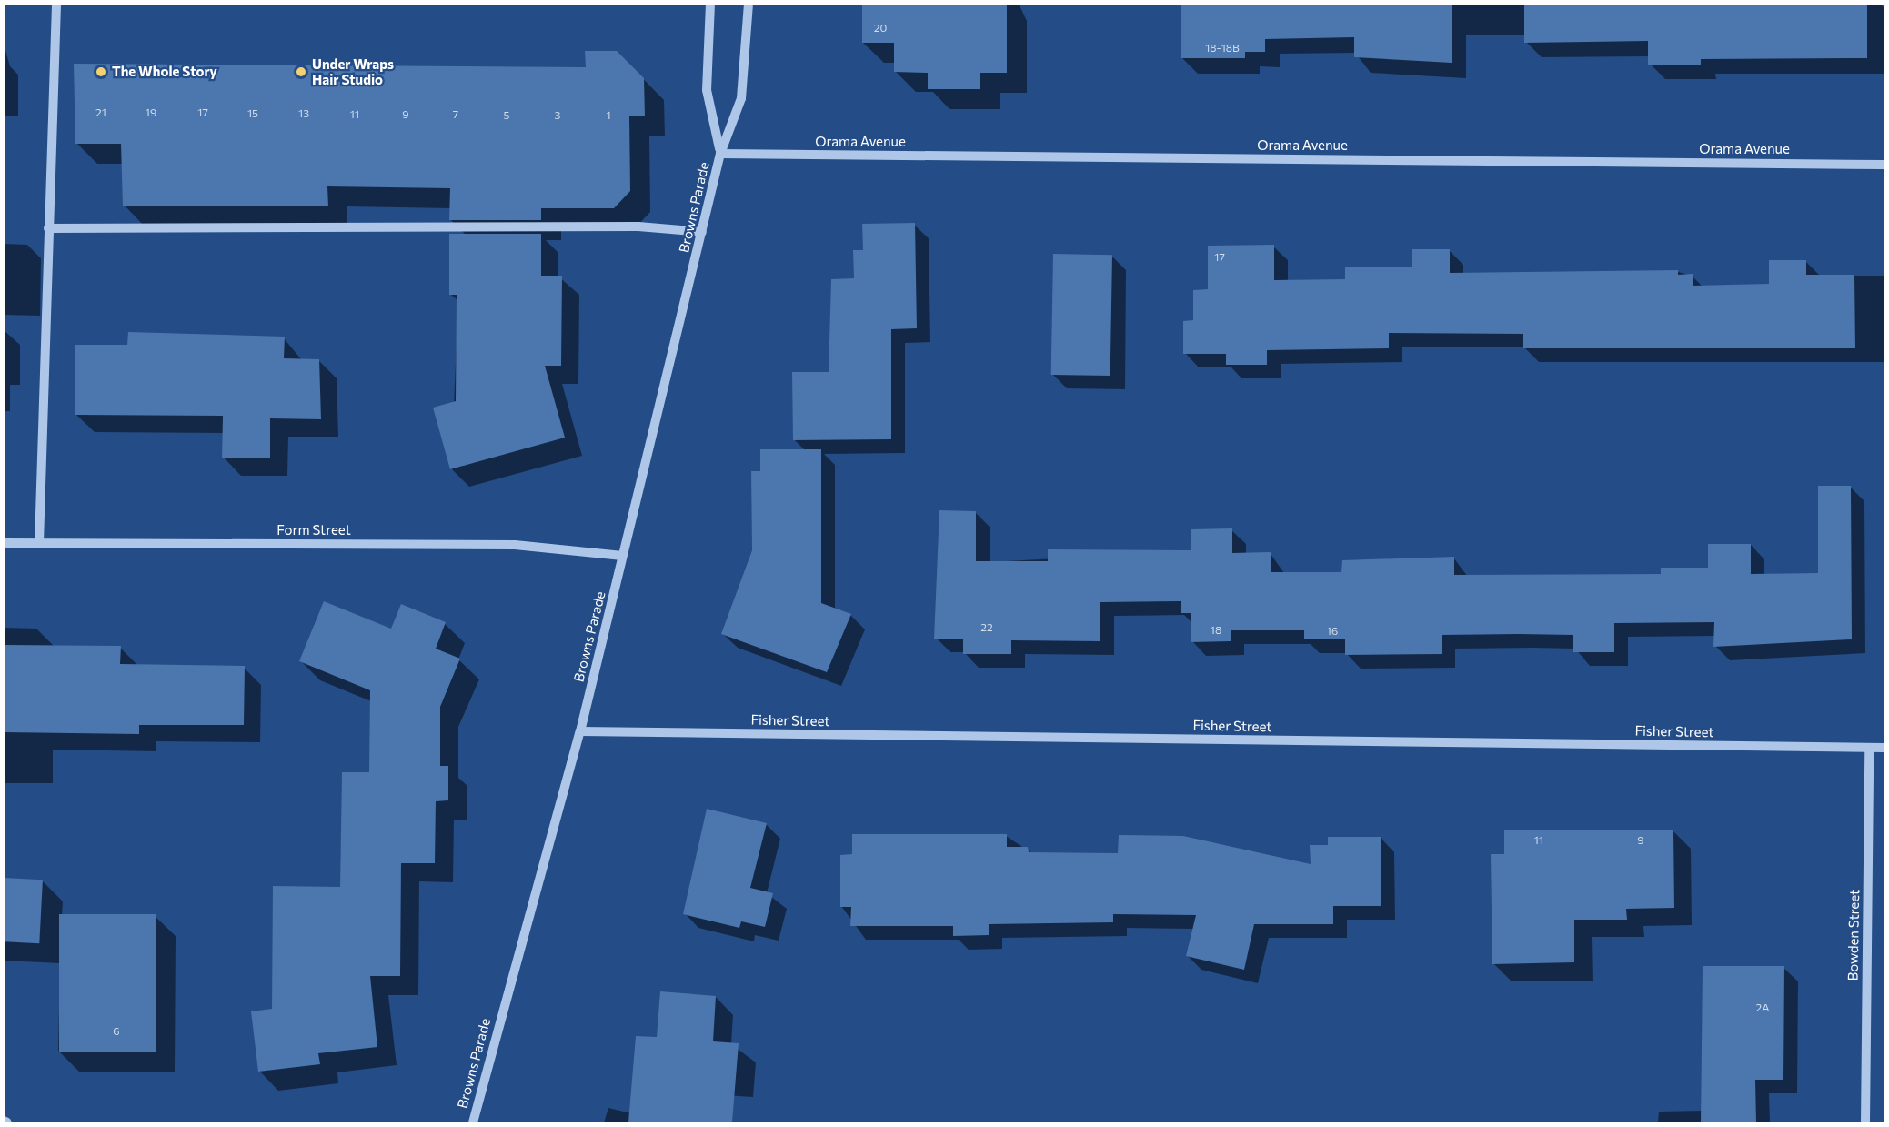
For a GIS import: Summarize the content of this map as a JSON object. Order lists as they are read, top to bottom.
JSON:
{
  "streets": {
    "street": [
      "Orama Avenue",
      "Browns Parade",
      "Form Street",
      "Fisher Street",
      "Bowden Street"
    ]
  },
  "crossings": [
    ["Orama Avenue", "Browns Parade"],
    ["Browns Parade", "Form Street"],
    ["Browns Parade", "Fisher Street"],
    ["Fisher Street", "Bowden Street"]
  ],
  "places": ["The Whole Story", "Under Wraps Hair Studio"],
  "house_numbers": [
    "20",
    "18-18B",
    "21",
    "19",
    "17",
    "15",
    "13",
    "11",
    "9",
    "7",
    "5",
    "3",
    "1",
    "17",
    "22",
    "18",
    "16",
    "11",
    "9",
    "2A",
    "6"
  ]
}
